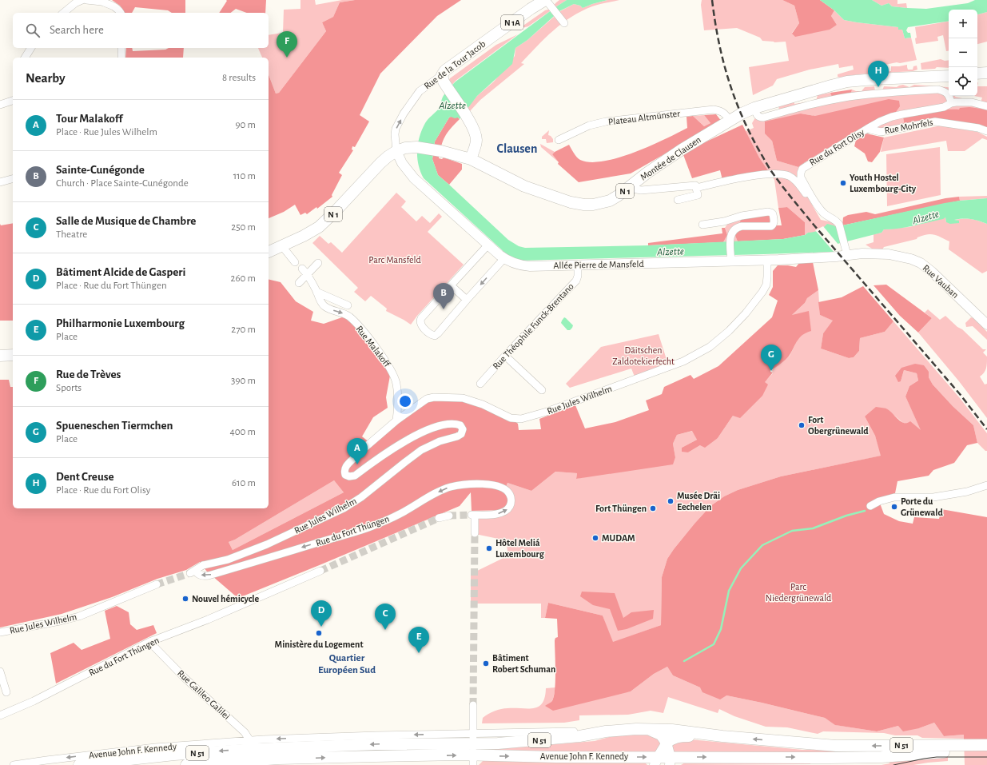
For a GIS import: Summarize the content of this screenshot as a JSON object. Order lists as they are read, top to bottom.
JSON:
{
  "streets": {
    "main road": [
      "N 1A",
      "Rue de la Tour Jacob",
      "Montée de Clausen",
      "N 1",
      "Allée Pierre de Mansfeld",
      "Rue Vauban",
      "N 51",
      "Avenue John F. Kennedy"
    ],
    "street": [
      "Plateau Altmünster",
      "Rue Mohrfels",
      "Rue du Fort Olisy",
      "Rue Théophile Funck-Brentano",
      "Rue Malakoff",
      "Rue Jules Wilhelm",
      "Rue du Fort Thüngen",
      "Rue Galileo Galilei"
    ]
  },
  "crossings": [
    ["Rue de la Tour Jacob", "Montée de Clausen"],
    ["Rue de la Tour Jacob", "N 1"],
    ["Rue de la Tour Jacob", "Allée Pierre de Mansfeld"],
    ["Plateau Altmünster", "Montée de Clausen"],
    ["Rue Mohrfels", "Rue du Fort Olisy"],
    ["Rue du Fort Olisy", "Allée Pierre de Mansfeld"],
    ["Rue du Fort Olisy", "Rue Vauban"],
    ["Montée de Clausen", "N 1"],
    ["Montée de Clausen", "Allée Pierre de Mansfeld"],
    ["N 1", "Allée Pierre de Mansfeld"],
    ["Allée Pierre de Mansfeld", "Rue Vauban"],
    ["Allée Pierre de Mansfeld", "Rue Théophile Funck-Brentano"],
    ["Allée Pierre de Mansfeld", "Rue Jules Wilhelm"],
    ["Rue Malakoff", "Rue Jules Wilhelm"],
    ["Rue Jules Wilhelm", "Rue du Fort Thüngen"],
    ["Rue du Fort Thüngen", "Rue Galileo Galilei"],
    ["Rue Galileo Galilei", "Avenue John F. Kennedy"],
    ["N 51", "Avenue John F. Kennedy"]
  ],
  "one_way": ["Rue de la Tour Jacob", "Rue Malakoff"],
  "districts": ["Clausen", "Quartier Européen Sud"],
  "water": ["Alzette"],
  "parks": ["Parc Mansfeld", "Däitschen Zaldotekierfecht", "Parc Niedergrünewald"],
  "places": [
    "Youth Hostel Luxembourg-City",
    "Fort Obergrünewald",
    "Musée Dräi Eechelen",
    "Porte du Grünewald",
    "Fort Thüngen",
    "MUDAM",
    "Hôtel Meliá Luxembourg",
    "Nouvel hémicycle",
    "Ministère du Logement",
    "Bâtiment Robert Schuman"
  ],
  "page": {
    "map_buttons": ["+", "−"],
    "search": "Search here",
    "pins": [
      "F",
      "H",
      "B",
      "G",
      "A",
      "D",
      "C",
      "E"
    ],
    "heading": ["Nearby", "8 results"],
    "list": [
      {
        "mark": "A",
        "name": "Tour Malakoff",
        "note": "Place · Rue Jules Wilhelm",
        "value": "90 m"
      },
      {
        "mark": "B",
        "name": "Sainte-Cunégonde",
        "note": "Church · Place Sainte-Cunégonde",
        "value": "110 m"
      },
      {
        "mark": "C",
        "name": "Salle de Musique de Chambre",
        "note": "Theatre",
        "value": "250 m"
      },
      {
        "mark": "D",
        "name": "Bâtiment Alcide de Gasperi",
        "note": "Place · Rue du Fort Thüngen",
        "value": "260 m"
      },
      {
        "mark": "E",
        "name": "Philharmonie Luxembourg",
        "note": "Place",
        "value": "270 m"
      },
      {
        "mark": "F",
        "name": "Rue de Trèves",
        "note": "Sports",
        "value": "390 m"
      },
      {
        "mark": "G",
        "name": "Spueneschen Tiermchen",
        "note": "Place",
        "value": "400 m"
      },
      {
        "mark": "H",
        "name": "Dent Creuse",
        "note": "Place · Rue du Fort Olisy",
        "value": "610 m"
      }
    ]
  }
}
